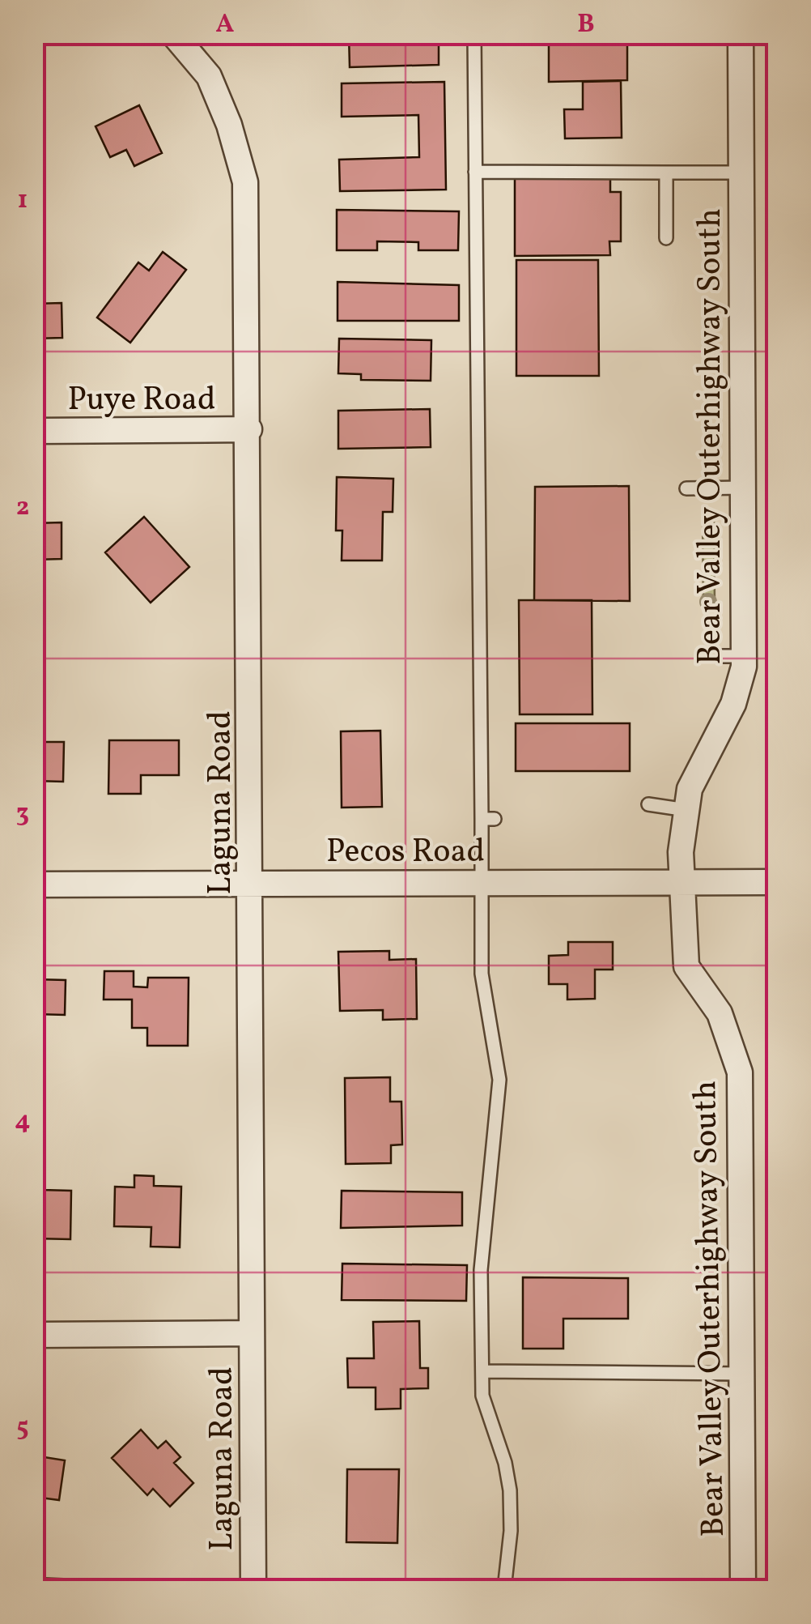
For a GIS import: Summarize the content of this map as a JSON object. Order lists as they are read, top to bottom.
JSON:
{
  "streets": {
    "street": [
      "Puye Road",
      "Bear Valley Outerhighway South",
      "Laguna Road",
      "Pecos Road"
    ]
  },
  "crossings": [
    ["Puye Road", "Laguna Road"],
    ["Bear Valley Outerhighway South", "Pecos Road"],
    ["Laguna Road", "Pecos Road"]
  ],
  "grid": {
    "columns": ["A", "B"],
    "rows": [
      "1",
      "2",
      "3",
      "4",
      "5"
    ]
  }
}
